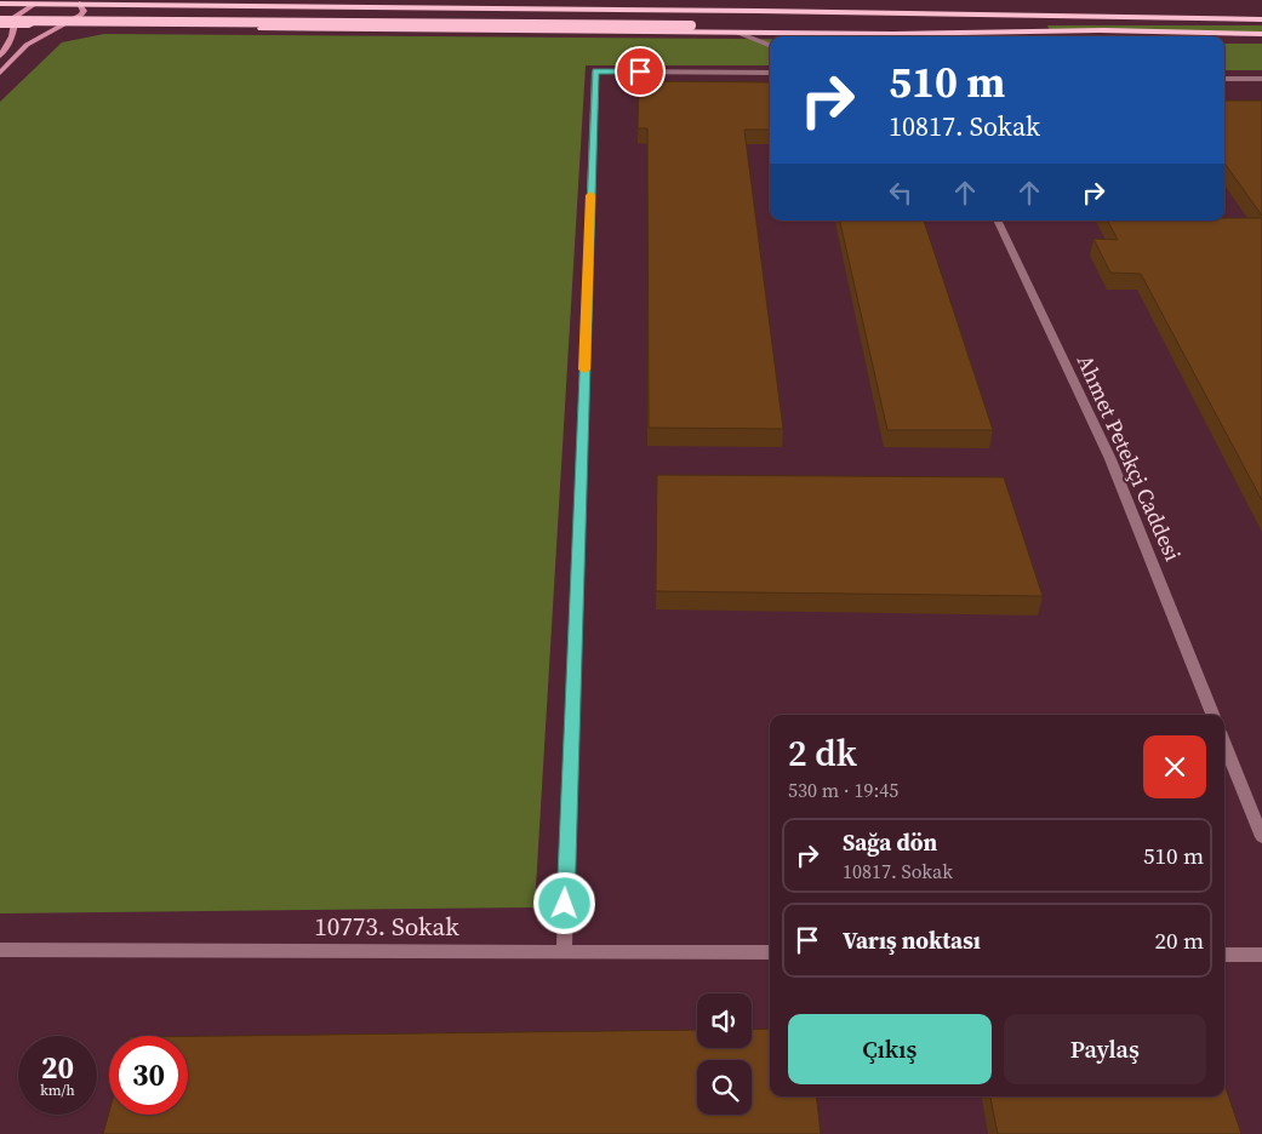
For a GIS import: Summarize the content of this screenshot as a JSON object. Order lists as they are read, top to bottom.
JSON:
{
  "streets": {
    "street": ["Ahmet Petekçi Caddesi", "10773. Sokak"]
  },
  "page": {
    "turn": ["510 m", "10817. Sokak"],
    "heading": ["2 dk", "530 m · 19:45"],
    "list": [
      {
        "name": "Sağa dön",
        "note": "10817. Sokak",
        "value": "510 m"
      },
      {
        "name": "Varış noktası",
        "value": "20 m"
      }
    ],
    "buttons": ["Çıkış", "Paylaş"],
    "speed": "20 km/h",
    "limit": "30"
  }
}
